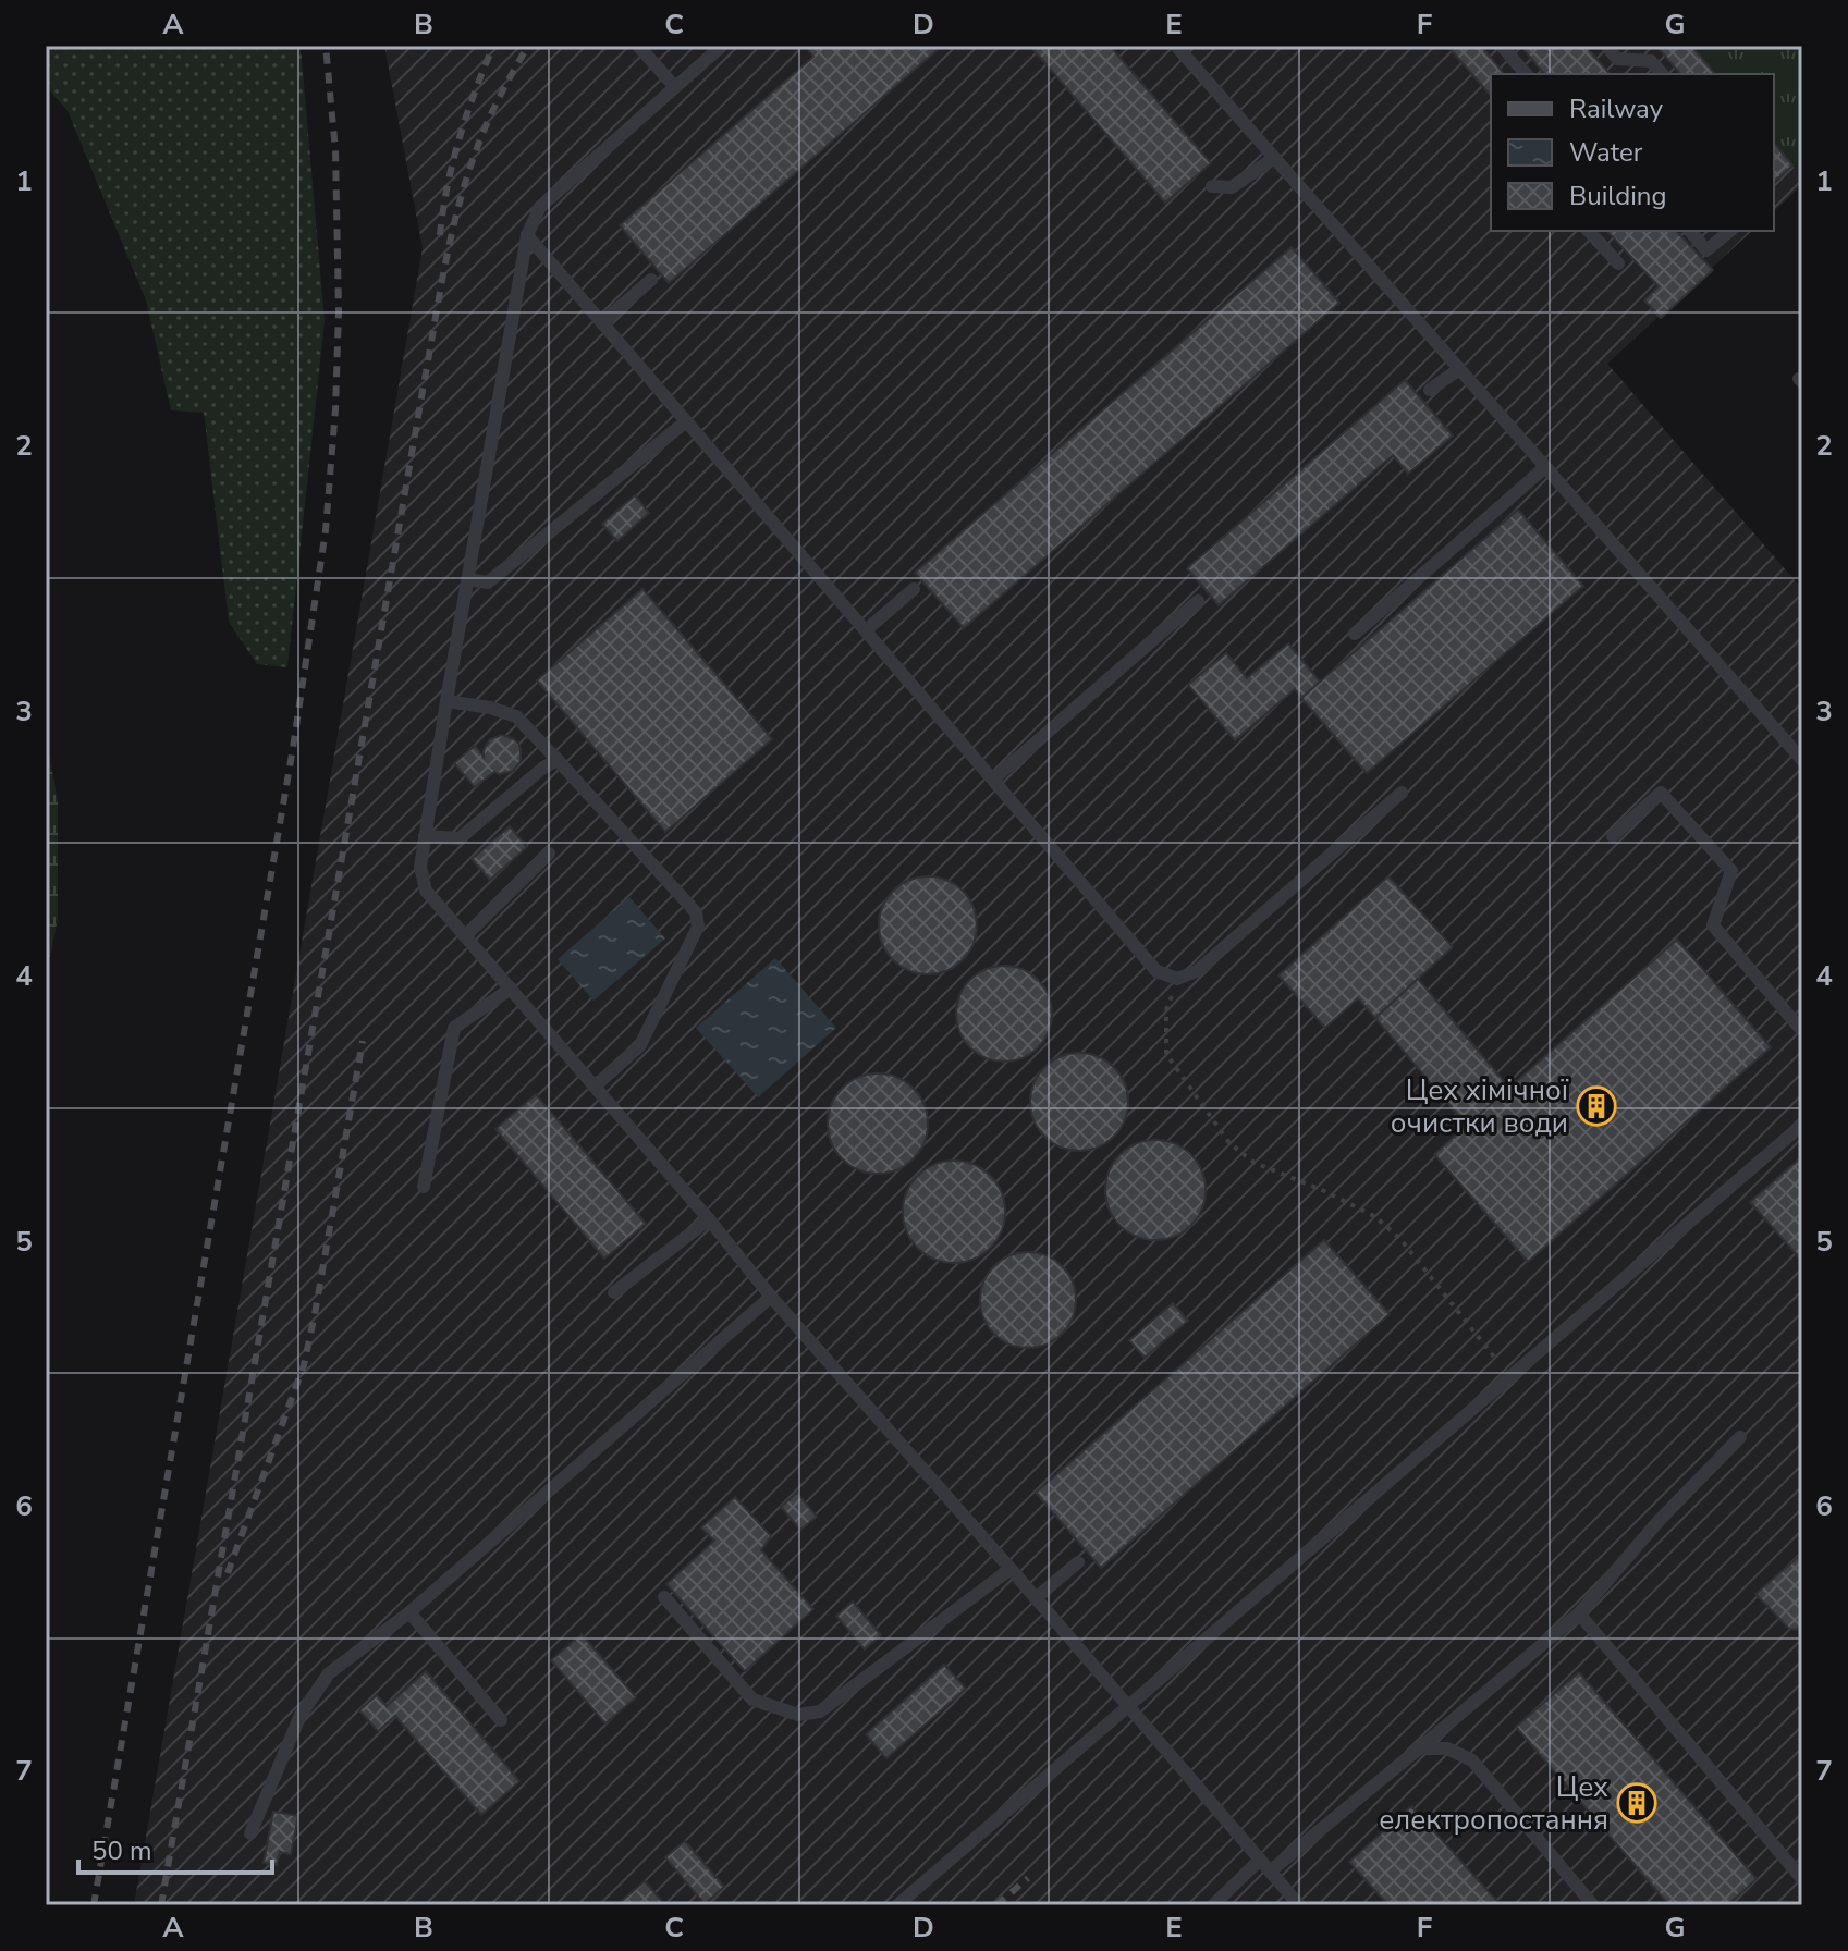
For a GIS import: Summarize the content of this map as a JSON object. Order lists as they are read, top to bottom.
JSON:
{
  "places": {
    "building": ["Цех хімічної очистки води", "Цех електропостання"]
  },
  "legend": ["Railway", "Water", "Building"],
  "scale_bar": "50 m",
  "grid": {
    "columns": [
      "A",
      "B",
      "C",
      "D",
      "E",
      "F",
      "G"
    ],
    "rows": [
      "1",
      "2",
      "3",
      "4",
      "5",
      "6",
      "7"
    ]
  }
}
